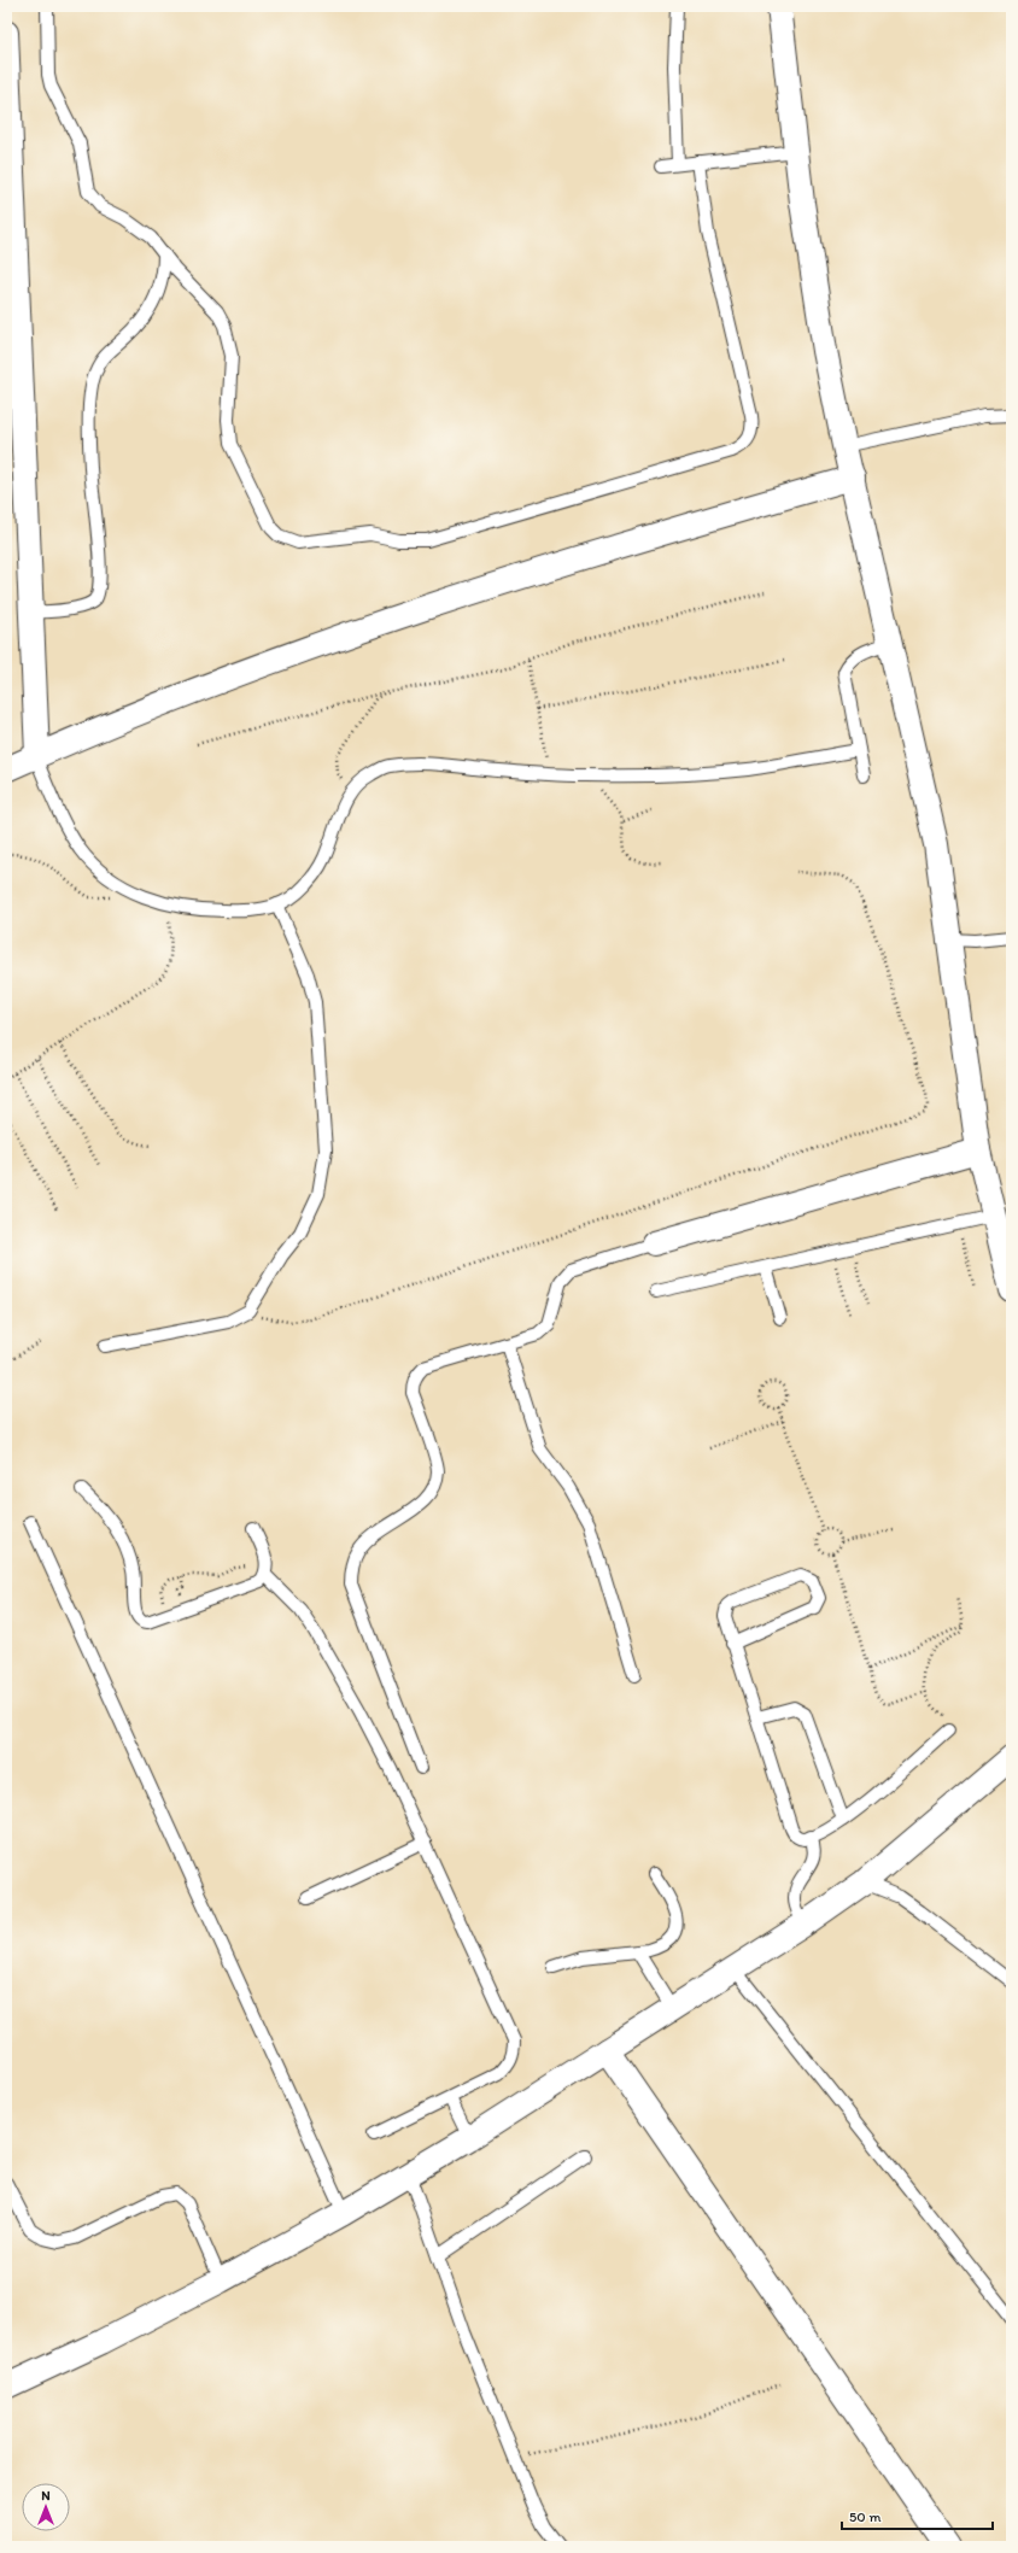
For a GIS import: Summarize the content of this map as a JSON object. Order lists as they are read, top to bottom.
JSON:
{
  "scale_bar": "50 m",
  "north": "top"
}
